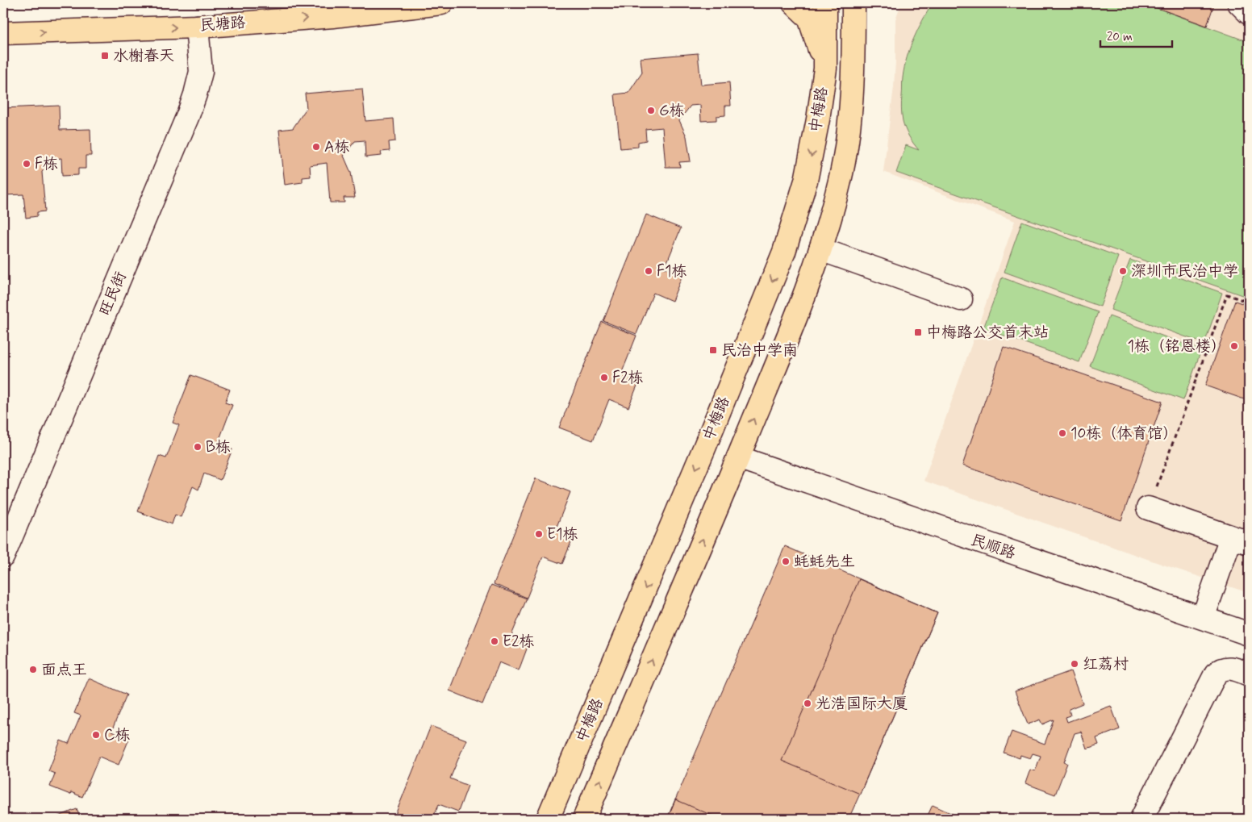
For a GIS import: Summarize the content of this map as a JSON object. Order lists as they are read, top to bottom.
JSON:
{
  "streets": {
    "main road": ["民塘路", "中梅路"],
    "street": ["旺民街", "民顺路"]
  },
  "crossings": [
    ["民塘路", "旺民街"],
    ["中梅路", "民顺路"]
  ],
  "one_way": ["民塘路"],
  "places": {
    "transit": ["水榭春天", "中梅路公交首末站", "民治中学南"],
    "other": [
      "G栋",
      "A栋",
      "F栋",
      "F1栋",
      "深圳市民治中学",
      "1栋（铭恩楼）",
      "F2栋",
      "10栋（体育馆）",
      "B栋",
      "E1栋",
      "蚝蚝先生",
      "E2栋",
      "红荔村",
      "面点王",
      "光浩国际大厦",
      "C栋"
    ]
  },
  "scale_bar": "20 m"
}
